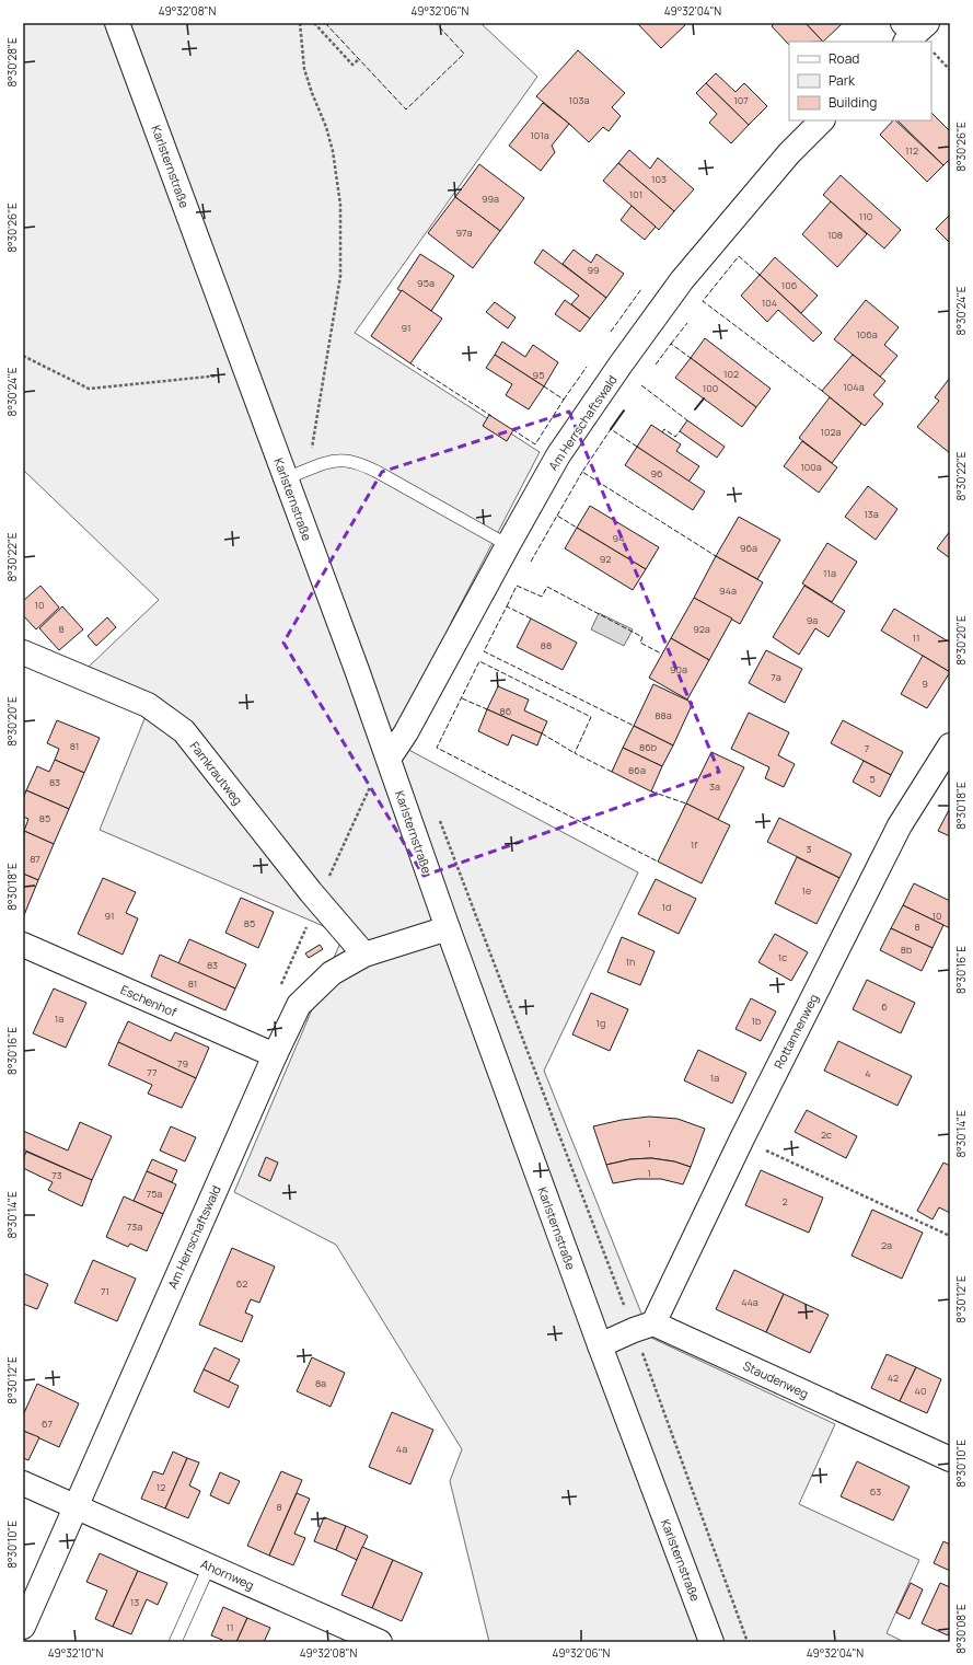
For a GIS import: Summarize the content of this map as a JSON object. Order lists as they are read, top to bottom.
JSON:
{
  "streets": {
    "street": [
      "Karlsternstraße",
      "Am Herrschaftswald",
      "Farnkrautweg",
      "Eschenhof",
      "Rottannenweg",
      "Staudenweg",
      "Ahornweg"
    ]
  },
  "crossings": [
    ["Karlsternstraße", "Am Herrschaftswald"],
    ["Am Herrschaftswald", "Farnkrautweg"],
    ["Am Herrschaftswald", "Eschenhof"],
    ["Am Herrschaftswald", "Ahornweg"],
    ["Rottannenweg", "Staudenweg"]
  ],
  "house_numbers": [
    "103a",
    "107",
    "101a",
    "112",
    "103",
    "101",
    "99a",
    "110",
    "97a",
    "108",
    "99",
    "95a",
    "106",
    "104",
    "91",
    "106a",
    "102",
    "95",
    "104a",
    "100",
    "102a",
    "100a",
    "96",
    "13a",
    "94",
    "96a",
    "92",
    "11a",
    "94a",
    "10",
    "9a",
    "8",
    "92a",
    "11",
    "88",
    "90a",
    "7a",
    "9",
    "86",
    "88a",
    "81",
    "86b",
    "7",
    "86a",
    "5",
    "83",
    "3a",
    "85",
    "1f",
    "3",
    "87",
    "1e",
    "1d",
    "91",
    "10",
    "85",
    "8",
    "8b",
    "1c",
    "1h",
    "83",
    "81",
    "6",
    "1a",
    "1b",
    "1g",
    "79",
    "77",
    "4",
    "1a",
    "2c",
    "1",
    "1",
    "73",
    "75a",
    "2",
    "73a",
    "2a",
    "62",
    "71",
    "44a",
    "42",
    "8a",
    "40",
    "67",
    "4a",
    "12",
    "63",
    "8",
    "13",
    "11"
  ],
  "legend": ["Road", "Park", "Building"],
  "coordinates": [
    "49°32'08\"N",
    "49°32'06\"N",
    "49°32'04\"N",
    "8°30'28\"E",
    "8°30'26\"E",
    "8°30'24\"E",
    "8°30'22\"E",
    "8°30'20\"E",
    "8°30'18\"E",
    "8°30'16\"E",
    "8°30'14\"E",
    "8°30'12\"E",
    "8°30'10\"E",
    "8°30'08\"E",
    "49°32'10\"N"
  ]
}
